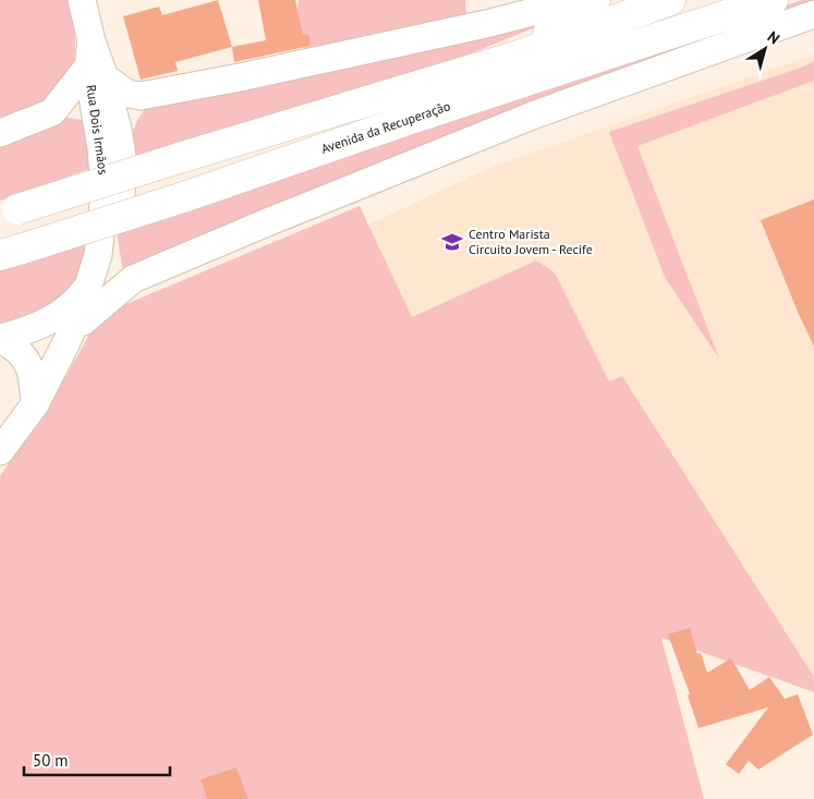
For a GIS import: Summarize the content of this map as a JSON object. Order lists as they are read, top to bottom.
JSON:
{
  "streets": {
    "highway": ["Avenida da Recuperação"],
    "main road": ["Rua Dois Irmãos"]
  },
  "places": {
    "school or university": ["Centro Marista Circuito Jovem - Recife"]
  },
  "scale_bar": "50 m",
  "north": "top right"
}
